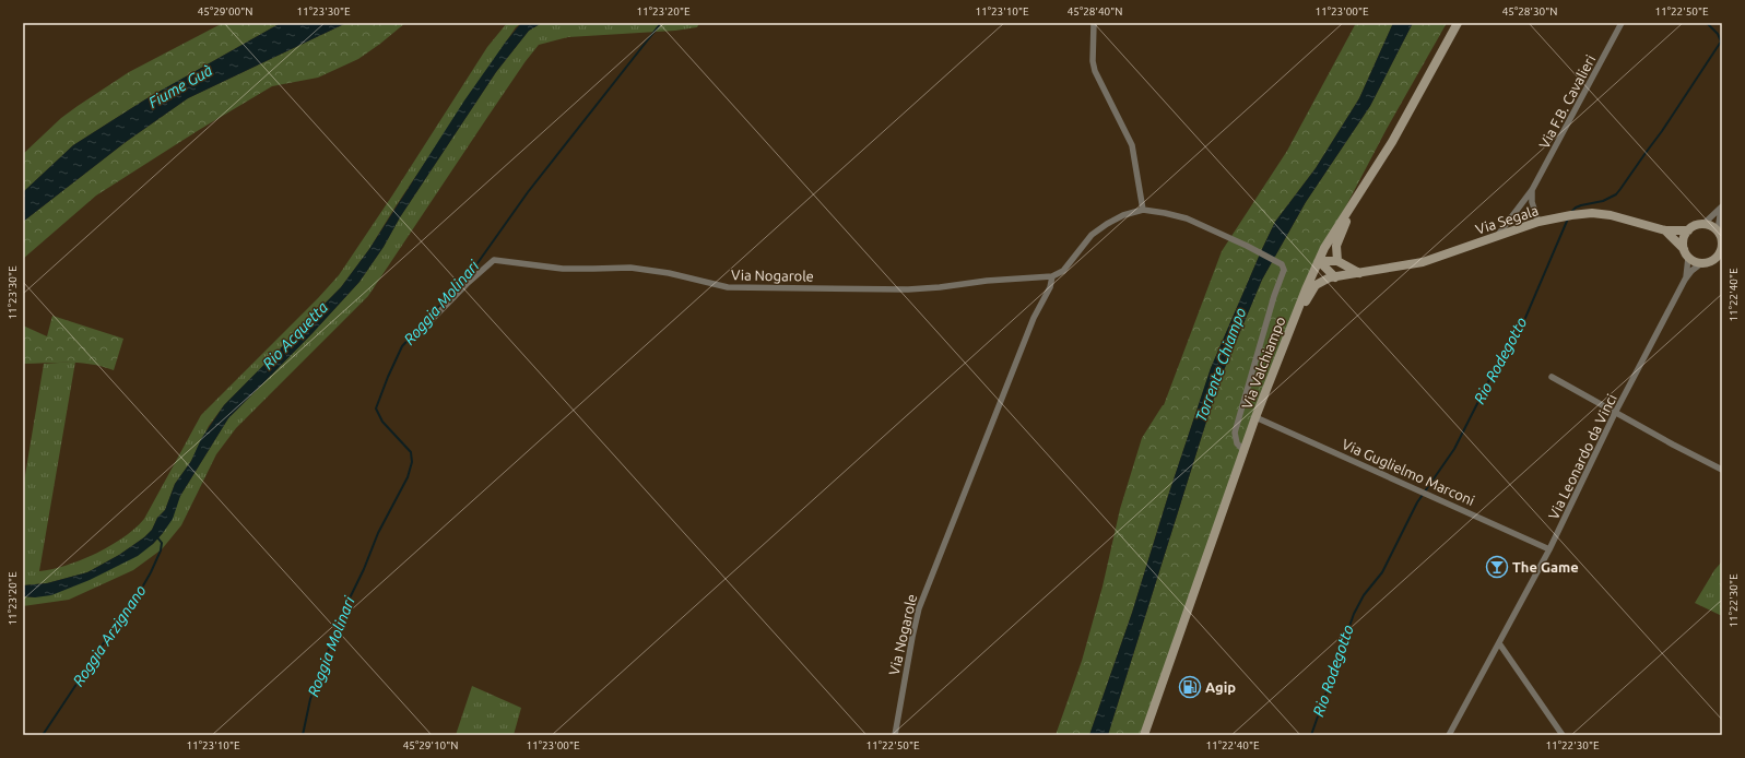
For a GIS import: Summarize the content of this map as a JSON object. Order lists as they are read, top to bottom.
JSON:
{
  "streets": {
    "main road": ["Via Segala", "Via Valchiampo"],
    "street": [
      "Via F.B. Cavalieri",
      "Via Nogarole",
      "Via Leonardo da Vinci",
      "Via Guglielmo Marconi"
    ]
  },
  "crossings": [
    ["Via F.B. Cavalieri", "Via Segala"],
    ["Via Segala", "Via Valchiampo"],
    ["Via Segala", "Via Leonardo da Vinci"],
    ["Via Valchiampo", "Via Guglielmo Marconi"],
    ["Via Leonardo da Vinci", "Via Guglielmo Marconi"]
  ],
  "water": [
    "Fiume Guà",
    "Roggia Molinari",
    "Rio Acquetta",
    "Rio Rodegotto",
    "Torrente Chiampo",
    "Roggia Arzignano"
  ],
  "places": {
    "bar": ["The Game"],
    "fuel station": ["Agip"]
  },
  "coordinates": [
    "45°29'00\"N",
    "11°23'30\"E",
    "11°23'20\"E",
    "11°23'10\"E",
    "45°28'40\"N",
    "11°23'00\"E",
    "45°28'30\"N",
    "11°22'50\"E",
    "11°22'40\"E",
    "11°22'30\"E",
    "45°29'10\"N"
  ]
}
